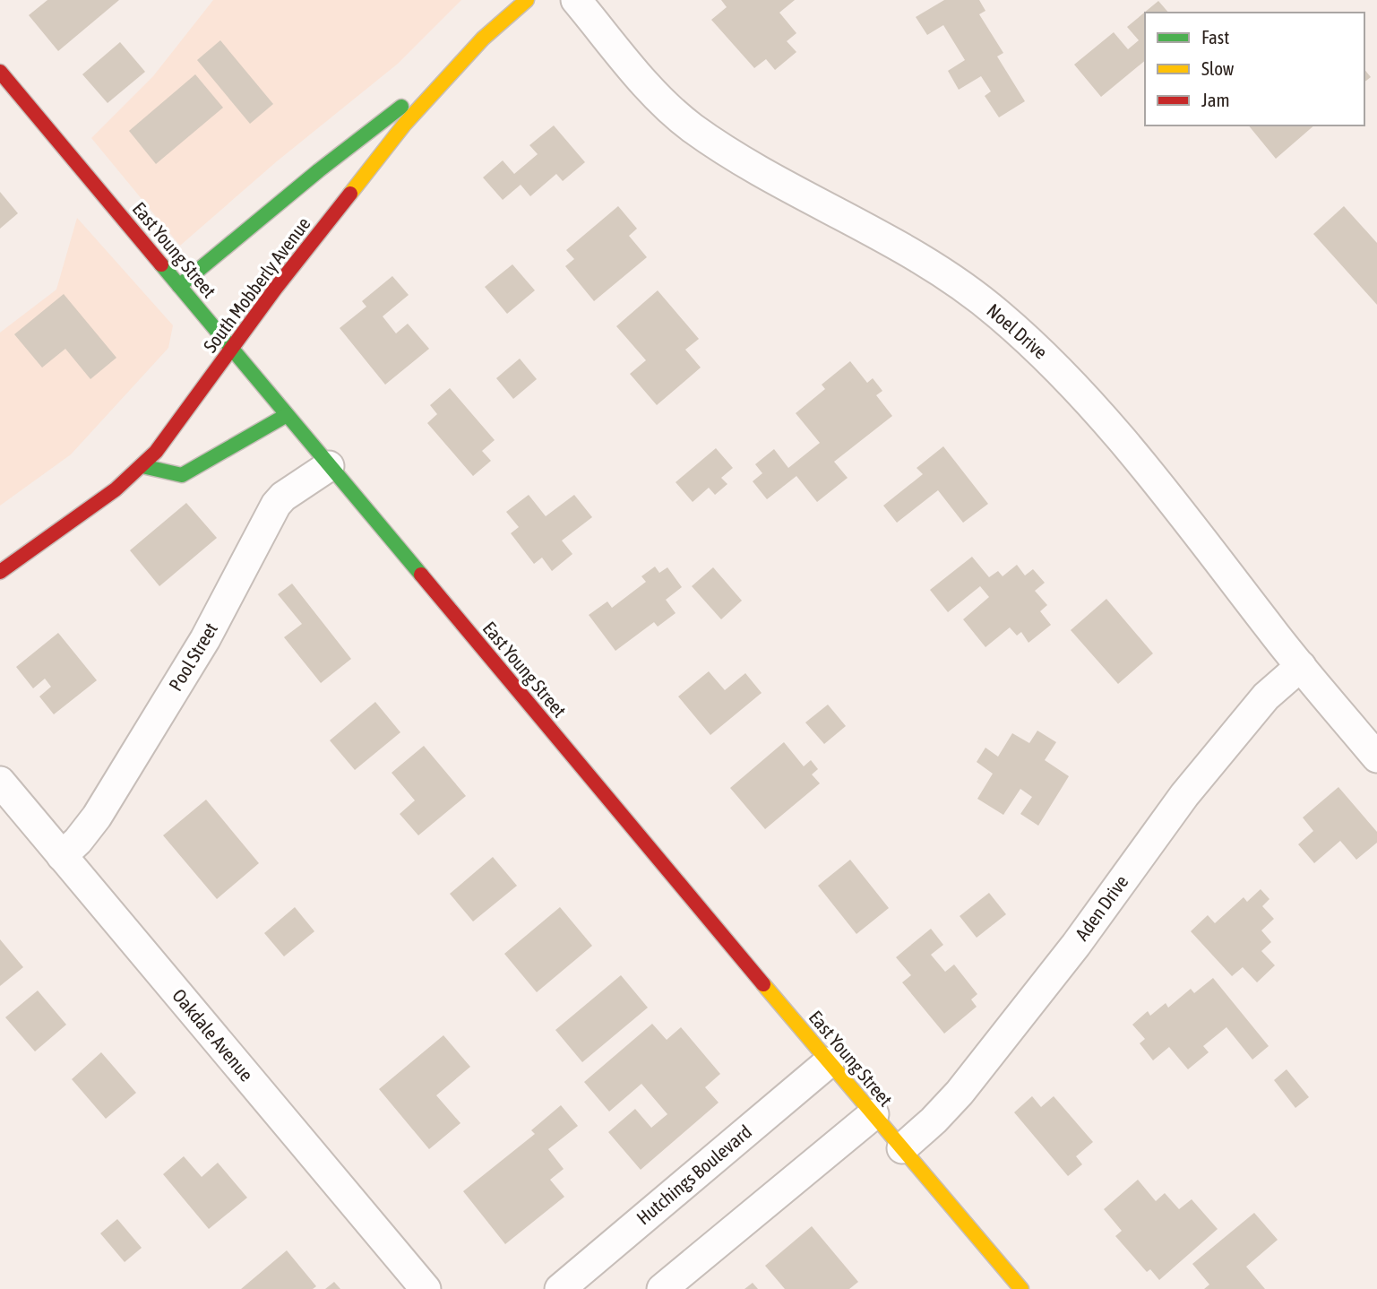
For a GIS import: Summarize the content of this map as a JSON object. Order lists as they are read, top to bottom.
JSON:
{
  "streets": {
    "street": [
      "East Young Street",
      "South Mobberly Avenue",
      "Noel Drive",
      "Pool Street",
      "Aden Drive",
      "Oakdale Avenue",
      "Hutchings Boulevard"
    ]
  },
  "crossings": [
    ["East Young Street", "South Mobberly Avenue"],
    ["East Young Street", "Pool Street"],
    ["East Young Street", "Aden Drive"],
    ["East Young Street", "Hutchings Boulevard"],
    ["Noel Drive", "Aden Drive"],
    ["Pool Street", "Oakdale Avenue"]
  ],
  "legend": ["Fast", "Slow", "Jam"]
}
